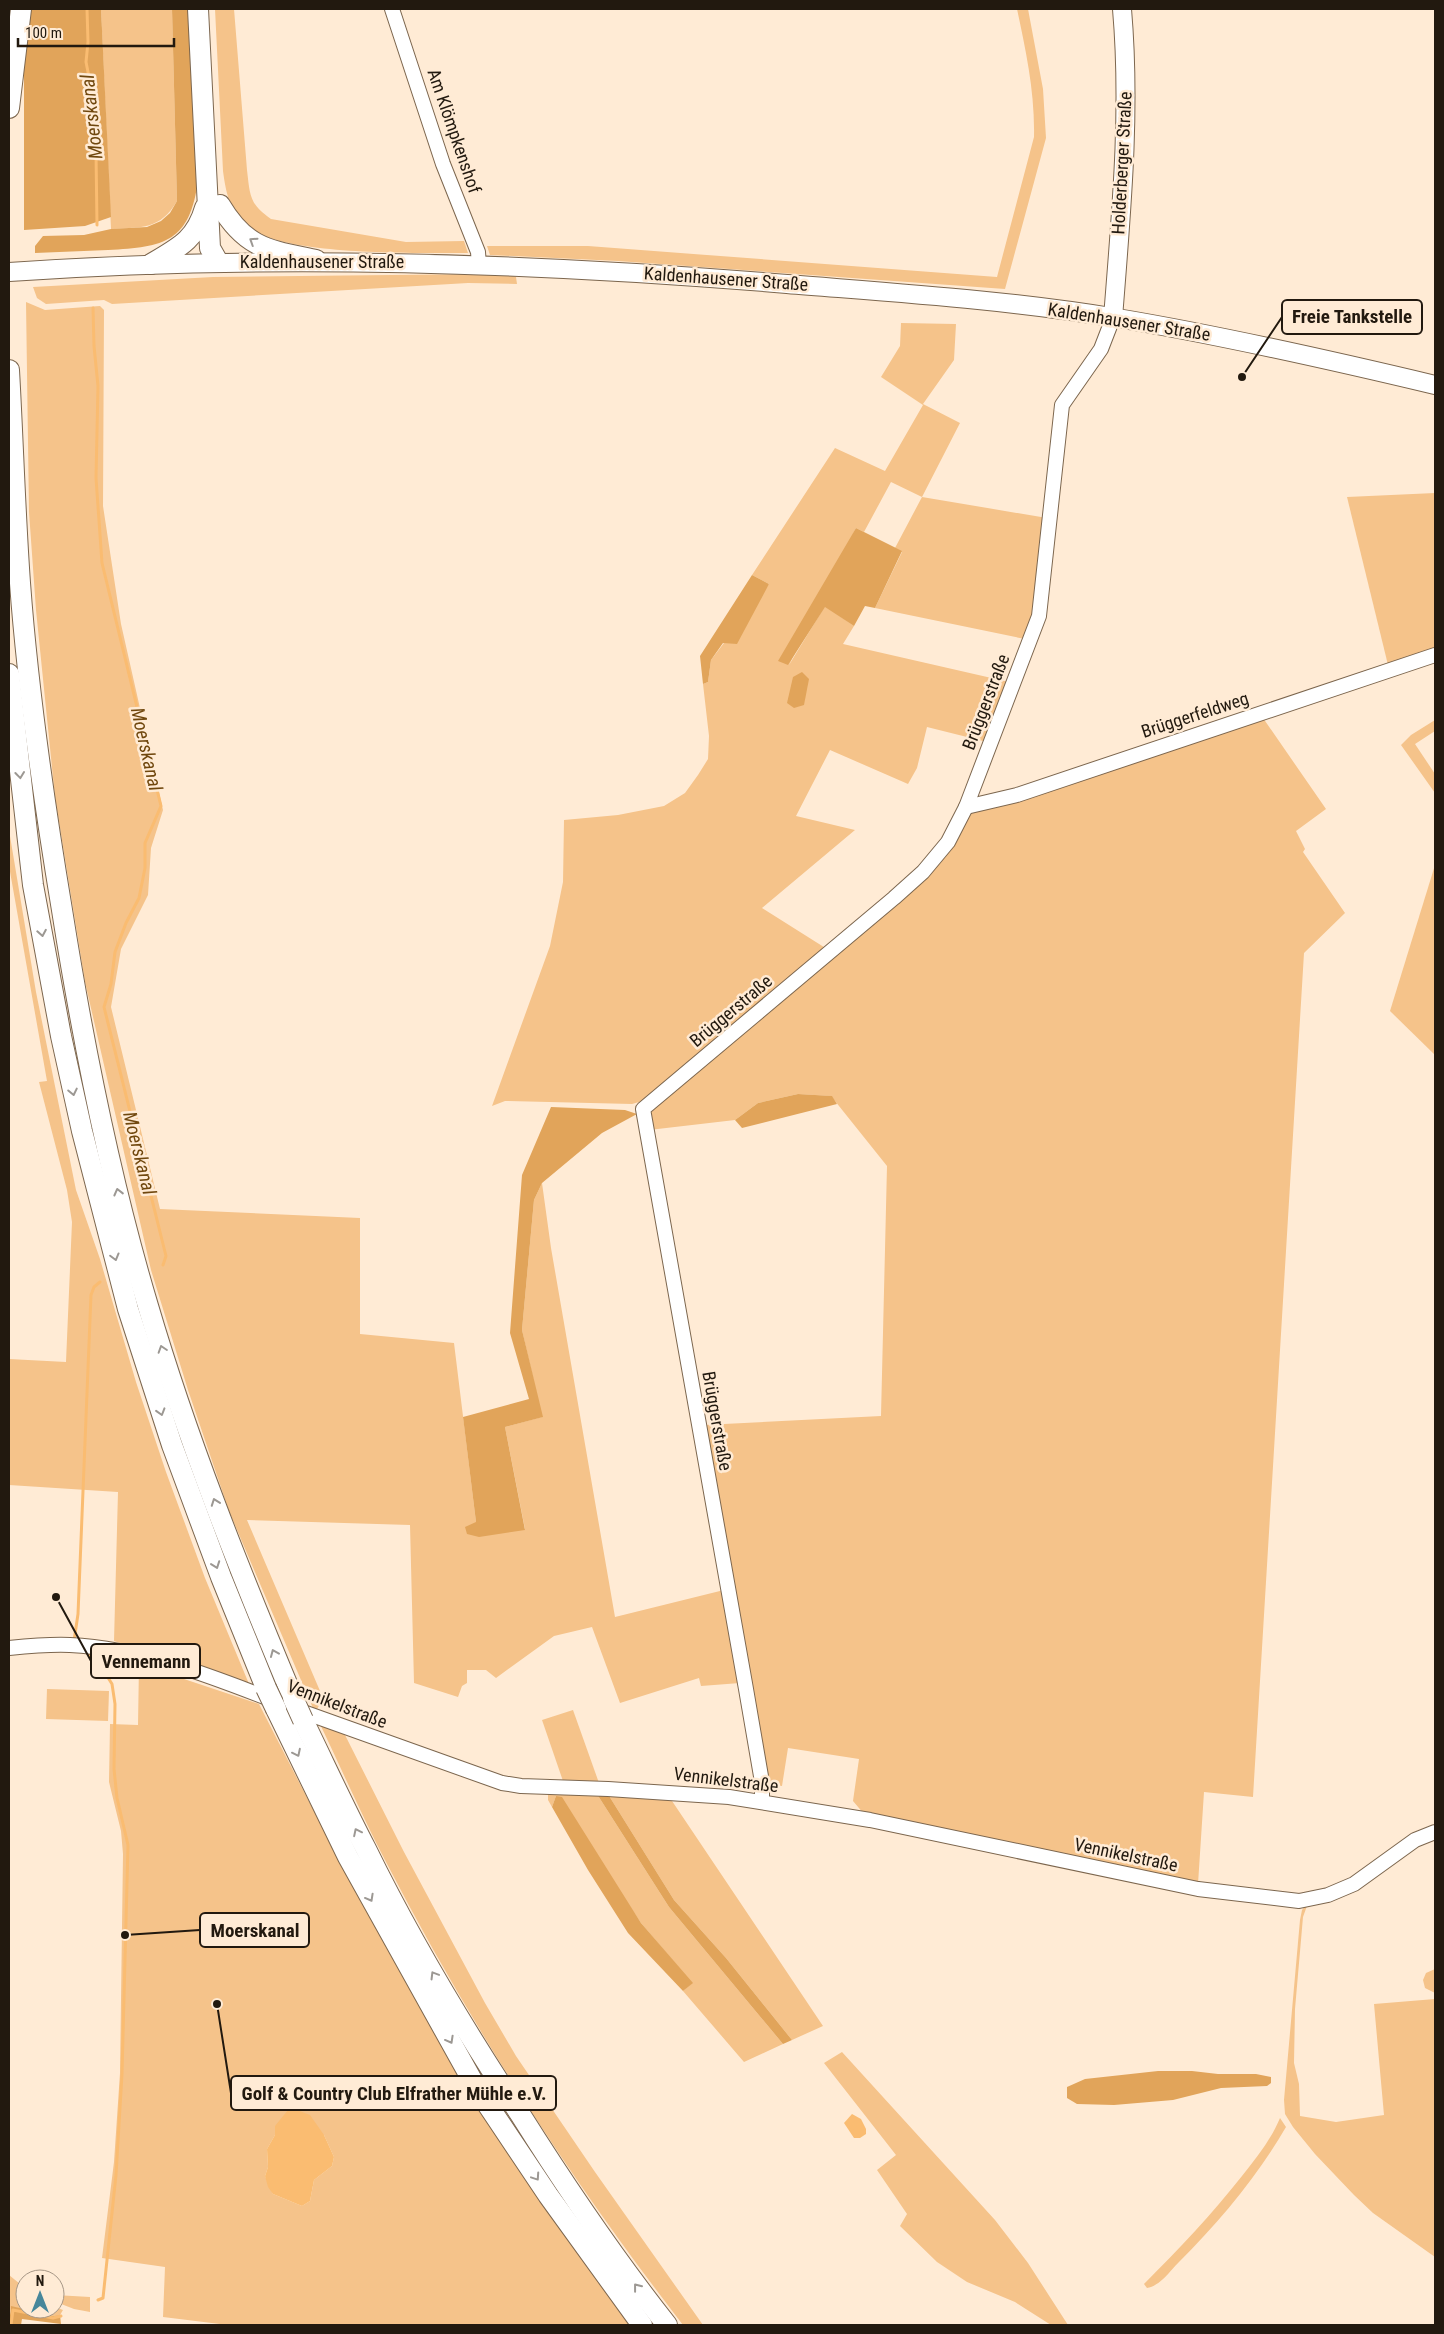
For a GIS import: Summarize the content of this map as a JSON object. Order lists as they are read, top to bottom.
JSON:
{
  "streets": {
    "main road": ["Holderberger Straße", "Kaldenhausener Straße"],
    "street": [
      "Am Klömpkenshof",
      "Brüggerstraße",
      "Brüggerfeldweg",
      "Vennikelstraße"
    ]
  },
  "crossings": [
    ["Am Klömpkenshof", "Kaldenhausener Straße"],
    ["Holderberger Straße", "Kaldenhausener Straße"],
    ["Holderberger Straße", "Brüggerstraße"],
    ["Kaldenhausener Straße", "Brüggerstraße"],
    ["Brüggerstraße", "Brüggerfeldweg"],
    ["Brüggerstraße", "Vennikelstraße"]
  ],
  "water": ["Moerskanal"],
  "places": [
    "Freie Tankstelle",
    "Vennemann",
    "Moerskanal",
    "Golf & Country Club Elfrather Mühle e.V."
  ],
  "scale_bar": "100 m",
  "north": "top"
}
